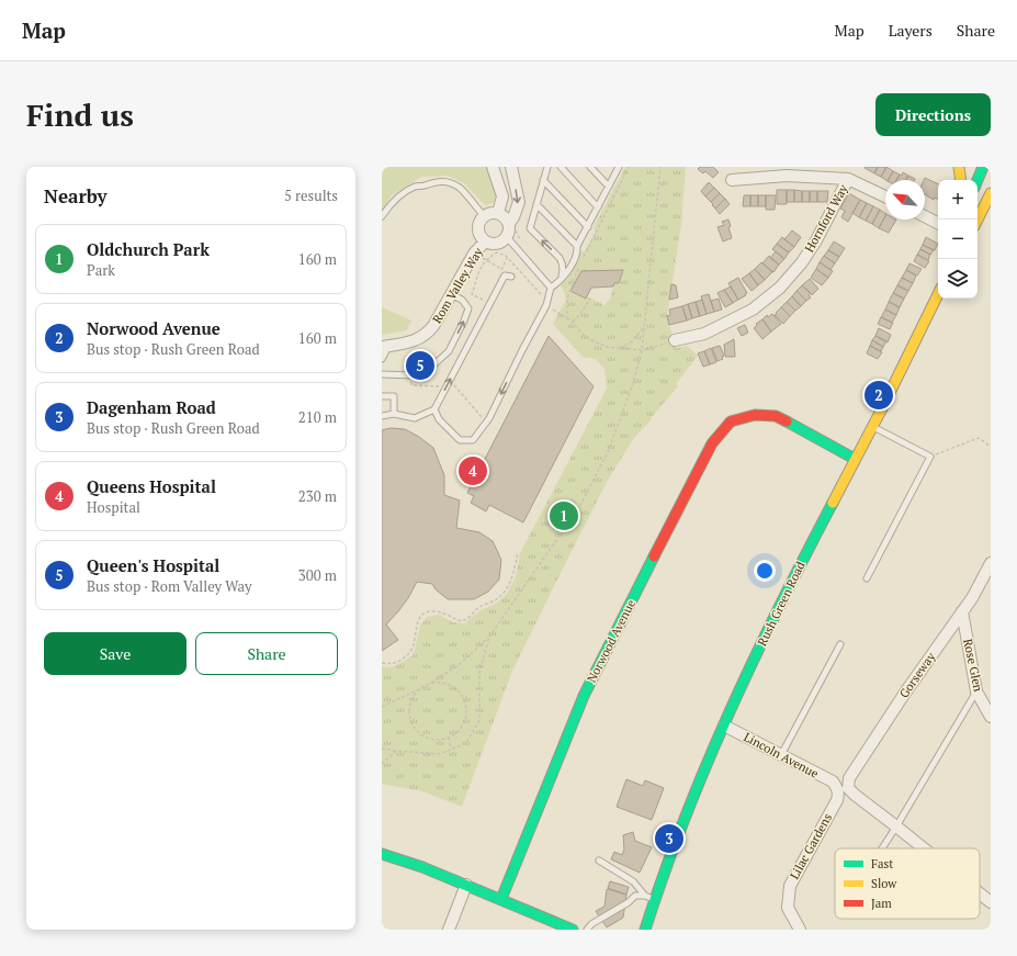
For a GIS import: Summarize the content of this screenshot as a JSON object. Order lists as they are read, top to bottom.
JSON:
{
  "streets": {
    "street": [
      "Hornford Way",
      "Rom Valley Way",
      "Rush Green Road",
      "Norwood Avenue",
      "Rose Glen",
      "Gorseway",
      "Lincoln Avenue",
      "Lilac Gardens"
    ]
  },
  "crossings": [
    ["Rush Green Road", "Norwood Avenue"],
    ["Rush Green Road", "Lincoln Avenue"],
    ["Rose Glen", "Gorseway"],
    ["Gorseway", "Lincoln Avenue"],
    ["Gorseway", "Lilac Gardens"],
    ["Lincoln Avenue", "Lilac Gardens"]
  ],
  "legend": ["Fast", "Slow", "Jam"],
  "north": "top left",
  "page": {
    "header": "Map",
    "nav": ["Map", "Layers", "Share"],
    "buttons": [
      "Directions",
      ["Save", "Share"]
    ],
    "title": "Find us",
    "heading": ["Nearby", "5 results"],
    "map_buttons": ["+", "−"],
    "list": [
      {
        "mark": "1",
        "name": "Oldchurch Park",
        "note": "Park",
        "value": "160 m"
      },
      {
        "mark": "2",
        "name": "Norwood Avenue",
        "note": "Bus stop · Rush Green Road",
        "value": "160 m"
      },
      {
        "mark": "3",
        "name": "Dagenham Road",
        "note": "Bus stop · Rush Green Road",
        "value": "210 m"
      },
      {
        "mark": "4",
        "name": "Queens Hospital",
        "note": "Hospital",
        "value": "230 m"
      },
      {
        "mark": "5",
        "name": "Queen's Hospital",
        "note": "Bus stop · Rom Valley Way",
        "value": "300 m"
      }
    ],
    "pins": [
      "5",
      "2",
      "4",
      "1",
      "3"
    ]
  }
}
